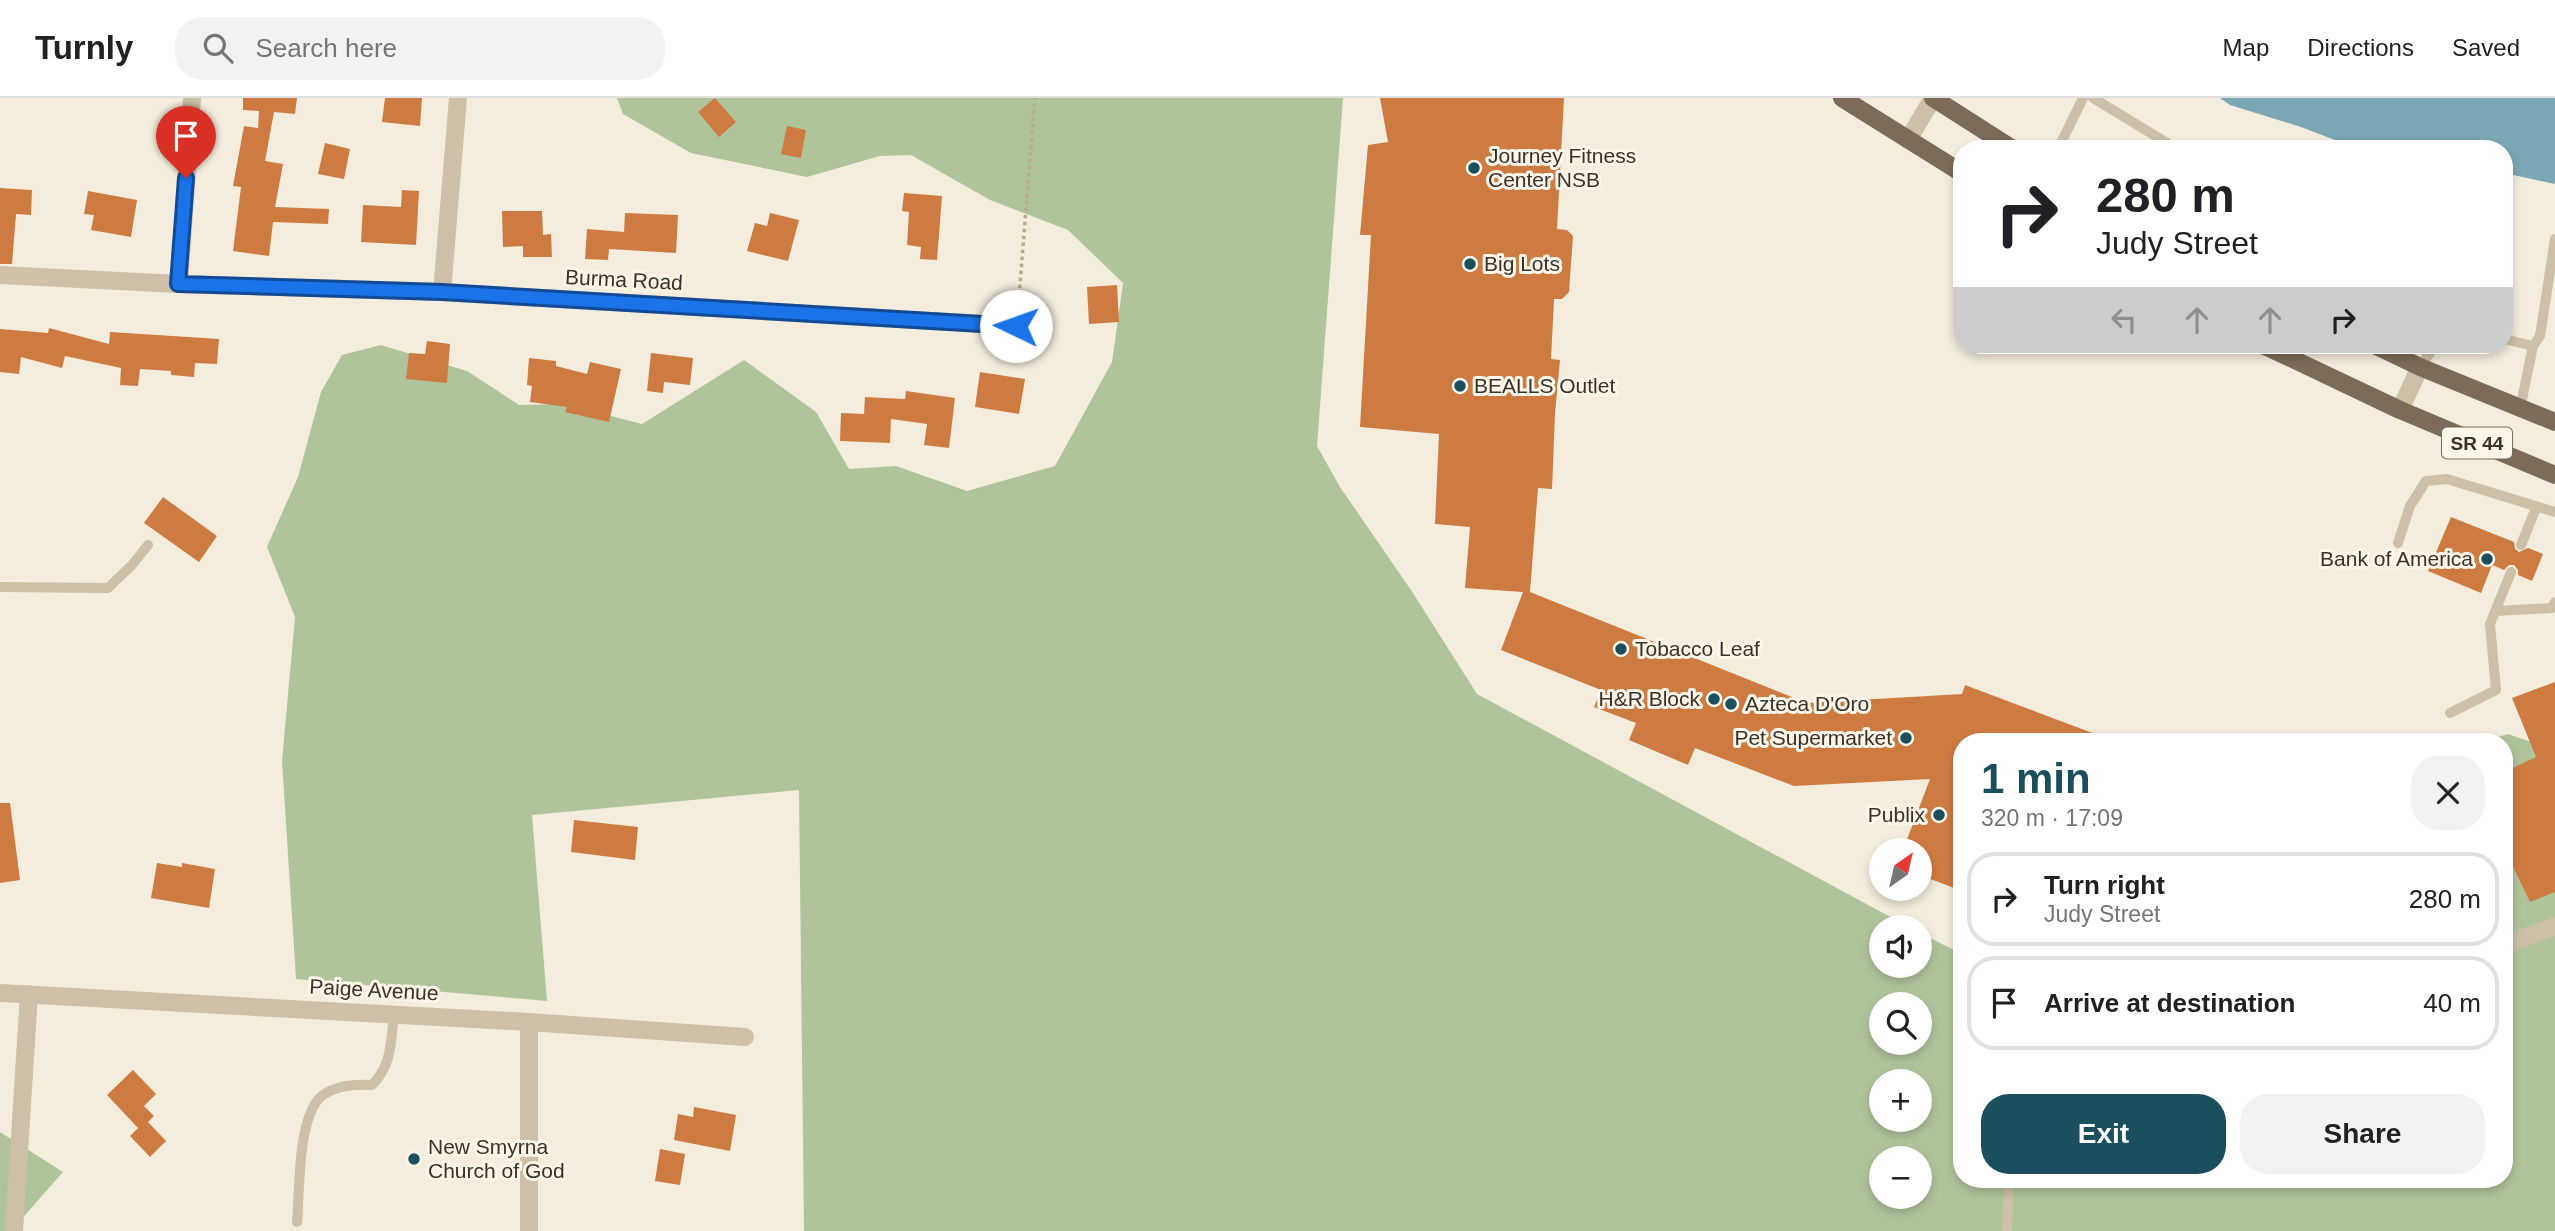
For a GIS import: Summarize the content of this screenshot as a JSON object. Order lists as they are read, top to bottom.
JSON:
{
  "streets": {
    "main road": ["SR 44"],
    "street": ["Burma Road", "Paige Avenue"]
  },
  "places": [
    "Journey Fitness Center NSB",
    "Big Lots",
    "BEALLS Outlet",
    "Bank of America",
    "Tobacco Leaf",
    "H&R Block",
    "Azteca D'Oro",
    "Pet Supermarket",
    "Publix",
    "New Smyrna Church of God"
  ],
  "north": "top right",
  "page": {
    "header": "Turnly",
    "search": "Search here",
    "nav": ["Map", "Directions", "Saved"],
    "turn": ["280 m", "Judy Street"],
    "heading": ["1 min", "320 m · 17:09"],
    "map_buttons": ["+", "−"],
    "list": [
      {
        "name": "Turn right",
        "note": "Judy Street",
        "value": "280 m"
      },
      {
        "name": "Arrive at destination",
        "value": "40 m"
      }
    ],
    "buttons": ["Exit", "Share"]
  }
}
